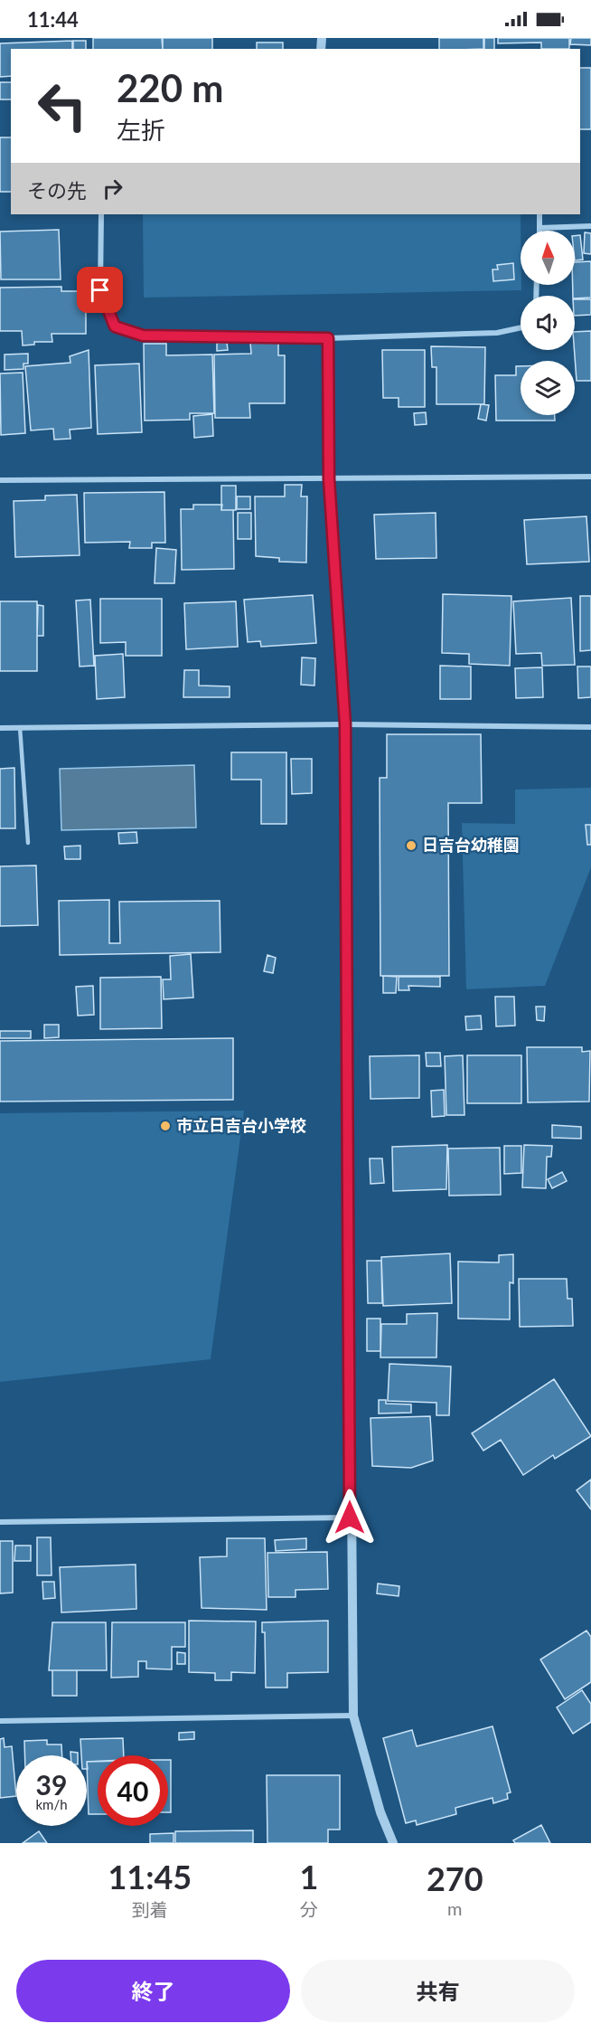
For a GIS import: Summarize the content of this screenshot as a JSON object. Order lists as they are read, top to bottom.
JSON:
{
  "places": ["日吉台幼稚園", "市立日吉台小学校"],
  "north": "top",
  "page": {
    "status": "11:44",
    "turn": ["220 m", "左折"],
    "then": "その先",
    "speed": "39 km/h",
    "limit": "40",
    "eta": [
      "11:45",
      "到着",
      "1",
      "分",
      "270",
      "m"
    ],
    "buttons": ["終了", "共有"]
  }
}
